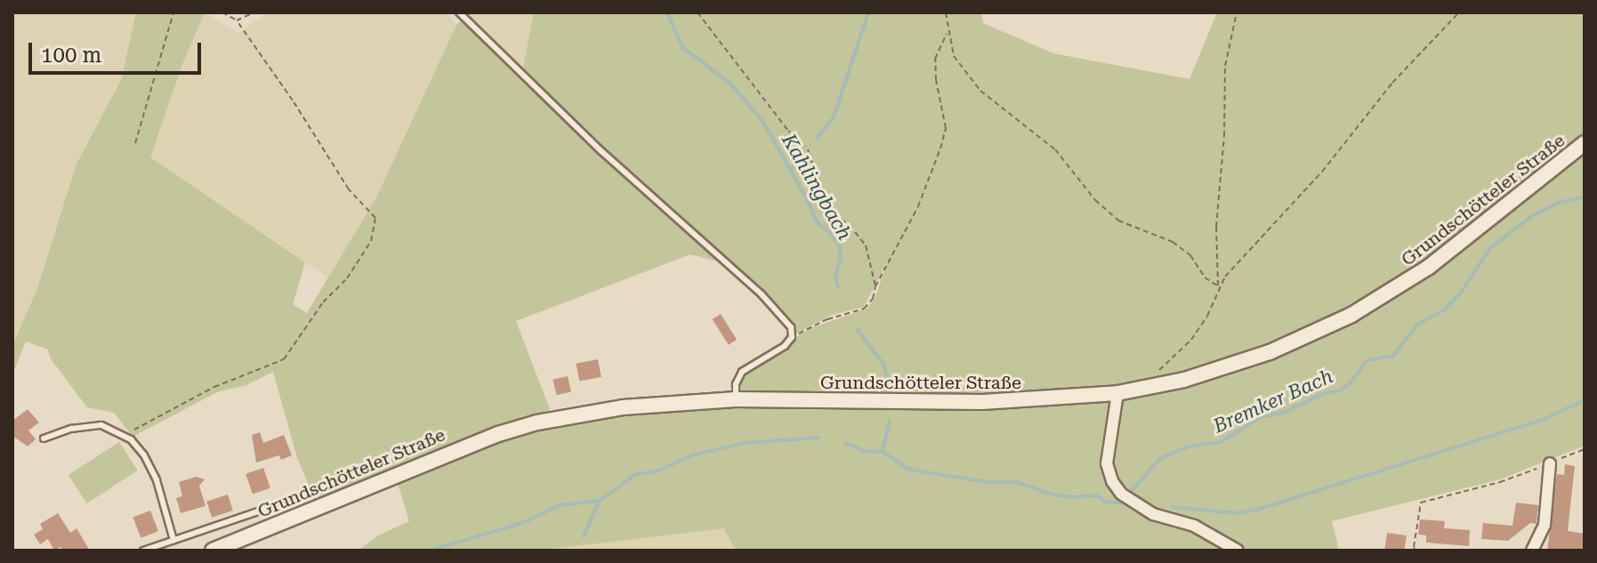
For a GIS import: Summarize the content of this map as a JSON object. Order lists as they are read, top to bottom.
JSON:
{
  "streets": {
    "main road": ["Grundschötteler Straße"]
  },
  "water": ["Kahlingbach", "Bremker Bach"],
  "scale_bar": "100 m"
}
